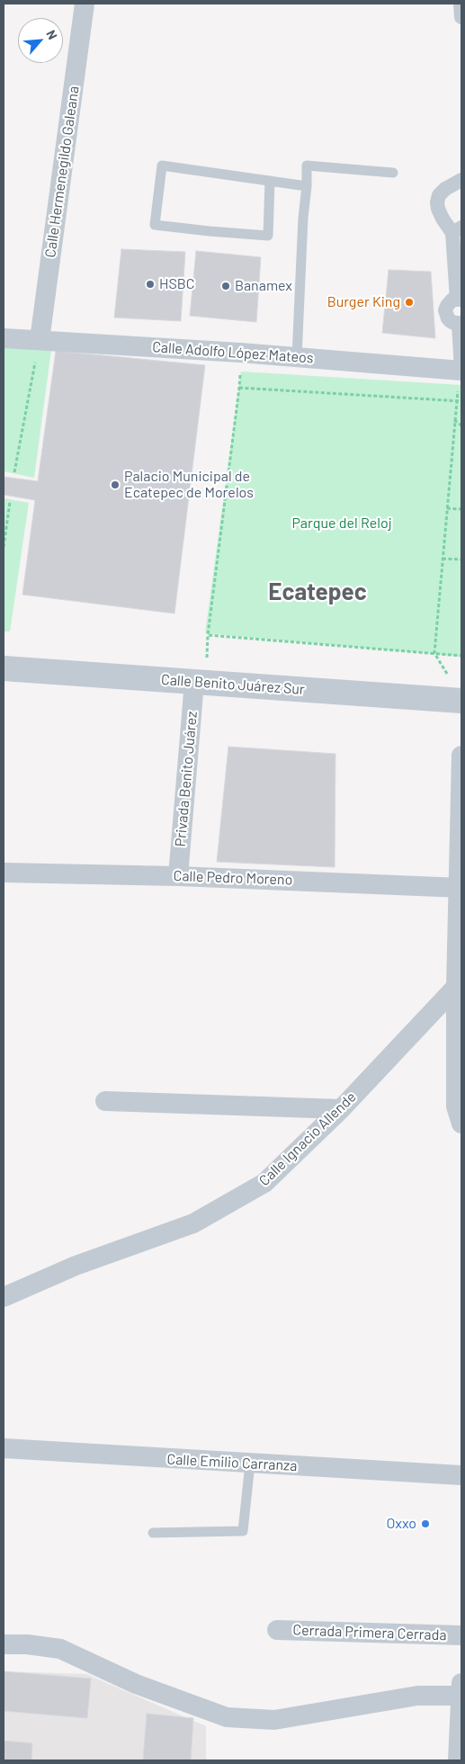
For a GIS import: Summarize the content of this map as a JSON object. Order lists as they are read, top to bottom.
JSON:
{
  "streets": {
    "street": [
      "Calle Hermenegildo Galeana",
      "Calle Adolfo López Mateos",
      "Calle Benito Juárez Sur",
      "Privada Benito Juárez",
      "Calle Pedro Moreno",
      "Calle Ignacio Allende",
      "Calle Emilio Carranza",
      "Cerrada Primera Cerrada"
    ]
  },
  "crossings": [
    ["Calle Hermenegildo Galeana", "Calle Adolfo López Mateos"],
    ["Calle Benito Juárez Sur", "Privada Benito Juárez"],
    ["Privada Benito Juárez", "Calle Pedro Moreno"]
  ],
  "districts": ["Ecatepec"],
  "parks": ["Parque del Reloj"],
  "places": [
    "HSBC",
    "Banamex",
    "Burger King",
    "Palacio Municipal de Ecatepec de Morelos",
    "Oxxo"
  ],
  "north": "top right"
}
